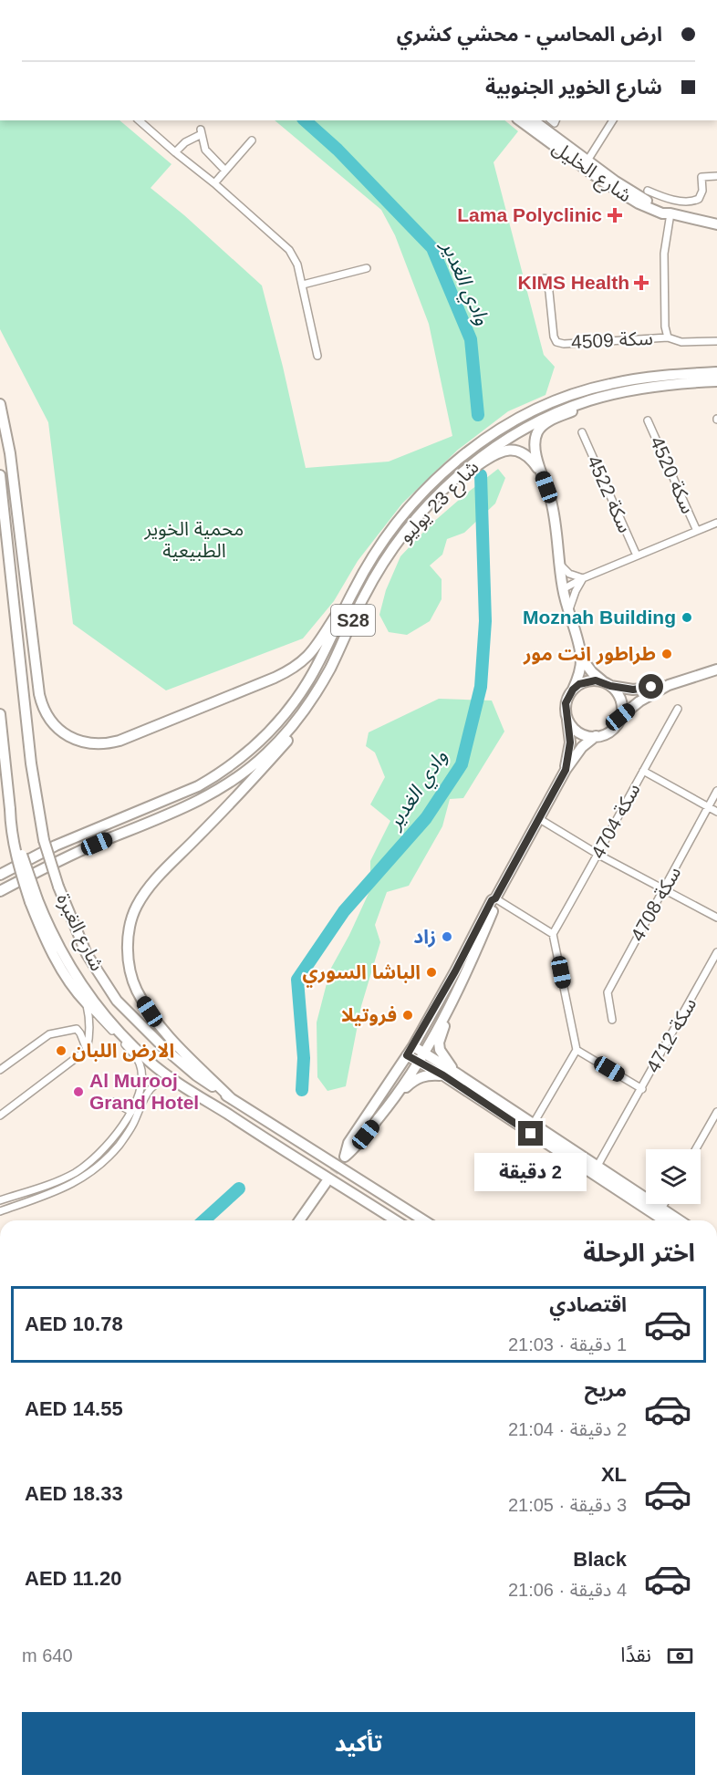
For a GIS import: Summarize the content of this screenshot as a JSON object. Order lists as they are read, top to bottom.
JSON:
{
  "streets": {
    "main road": [
      "شارع الخليل",
      "شارع 23 يوليو",
      "S28",
      "شارع الغبرة"
    ],
    "street": [
      "سكة 4509",
      "سكة 4520",
      "سكة 4522",
      "سكة 4704",
      "سكة 4708",
      "سكة 4712"
    ]
  },
  "crossings": [
    ["شارع الخليل", "سكة 4509"]
  ],
  "water": ["وادي الغدير"],
  "parks": ["محمية الخوير الطبيعية"],
  "places": {
    "health": ["Lama Polyclinic", "KIMS Health"],
    "other": [
      "Moznah Building",
      "طراطور انت مور",
      "زاد",
      "الباشا السوري",
      "فروتيلا",
      "الارض اللبان",
      "Al Murooj Grand Hotel"
    ]
  },
  "page": {
    "banner": ["ارض المحاسي - محشي كشري", "شارع الخوير الجنوبية"],
    "bubble": "2 دقيقة",
    "heading": "اختر الرحلة",
    "list": [
      {
        "name": "اقتصادي",
        "note": "1 دقيقة · 21:03",
        "value": "AED 10.78"
      },
      {
        "name": "مريح",
        "note": "2 دقيقة · 21:04",
        "value": "AED 14.55"
      },
      {
        "name": "XL",
        "note": "3 دقيقة · 21:05",
        "value": "AED 18.33"
      },
      {
        "name": "Black",
        "note": "4 دقيقة · 21:06",
        "value": "AED 11.20"
      }
    ],
    "pay": ["نقدًا", "640 m"],
    "buttons": "تأكيد"
  }
}
